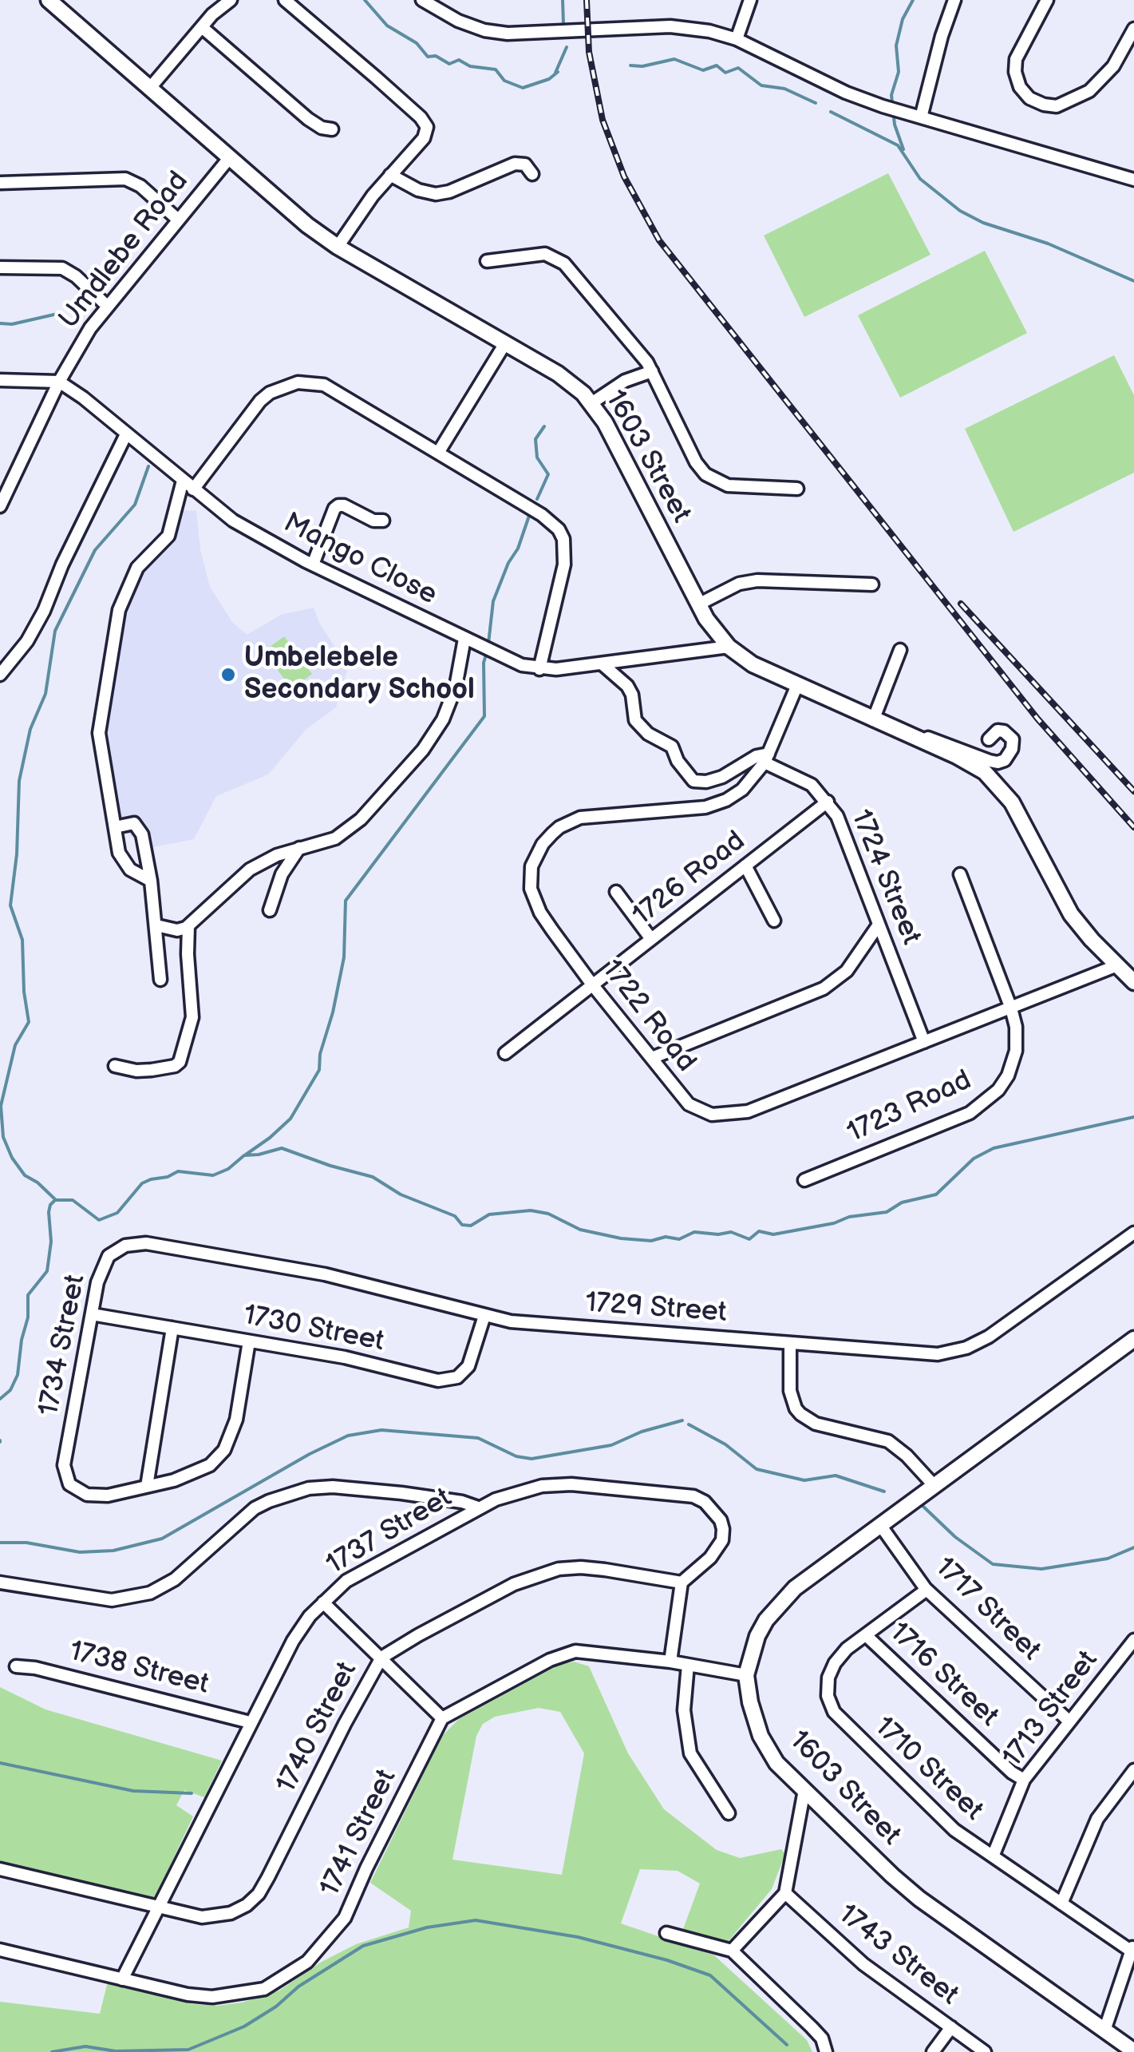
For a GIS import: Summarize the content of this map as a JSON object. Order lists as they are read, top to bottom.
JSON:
{
  "streets": {
    "street": [
      "Umdlebe Road",
      "1603 Street",
      "Mango Close",
      "1724 Street",
      "1726 Road",
      "1722 Road",
      "1723 Road",
      "1729 Street",
      "1730 Street",
      "1734 Street",
      "1737 Street",
      "1717 Street",
      "1738 Street",
      "1716 Street",
      "1713 Street",
      "1740 Street",
      "1710 Street",
      "1741 Street",
      "1743 Street"
    ]
  },
  "crossings": [
    ["Umdlebe Road", "1603 Street"],
    ["Umdlebe Road", "Mango Close"],
    ["1603 Street", "Mango Close"],
    ["1603 Street", "1722 Road"],
    ["1603 Street", "1717 Street"],
    ["1724 Street", "1726 Road"],
    ["1724 Street", "1722 Road"],
    ["1726 Road", "1722 Road"],
    ["1722 Road", "1723 Road"],
    ["1729 Street", "1730 Street"],
    ["1729 Street", "1734 Street"],
    ["1730 Street", "1734 Street"],
    ["1737 Street", "1738 Street"],
    ["1737 Street", "1740 Street"],
    ["1737 Street", "1741 Street"],
    ["1717 Street", "1713 Street"],
    ["1717 Street", "1710 Street"],
    ["1716 Street", "1713 Street"],
    ["1716 Street", "1710 Street"],
    ["1713 Street", "1710 Street"]
  ],
  "places": ["Umbelebele Secondary School"]
}
